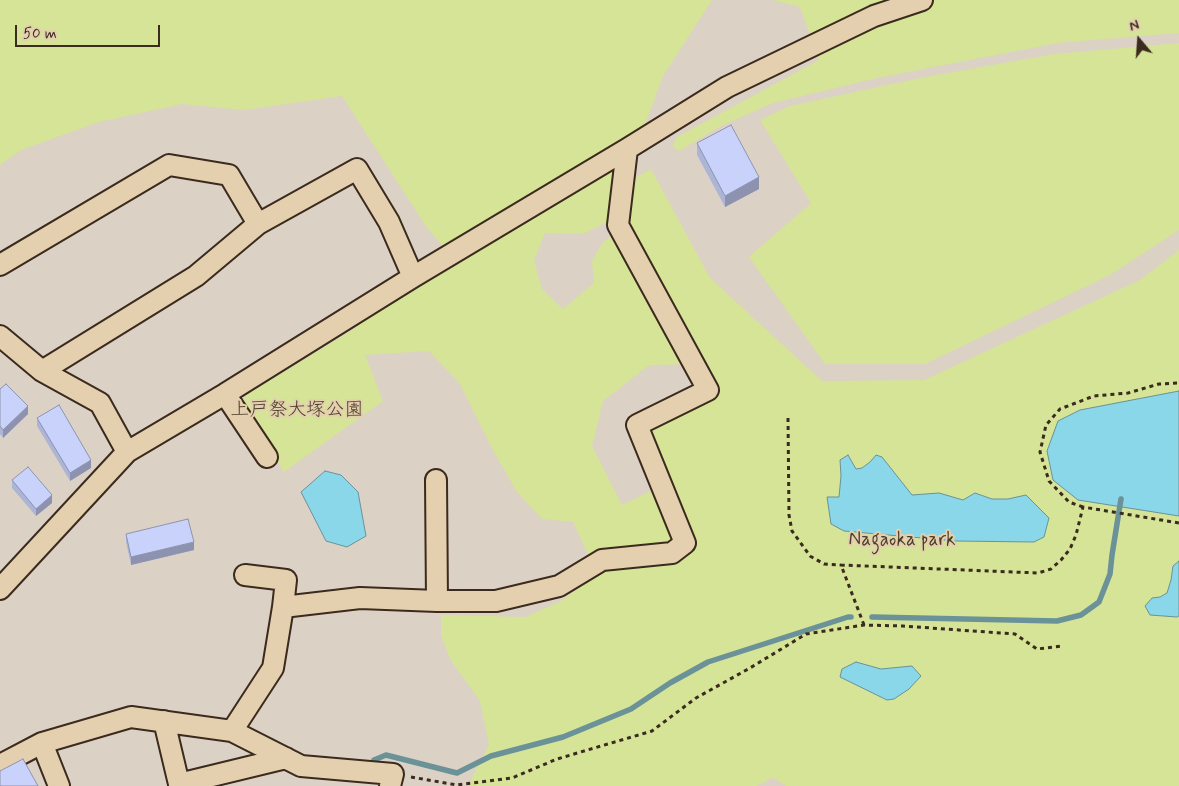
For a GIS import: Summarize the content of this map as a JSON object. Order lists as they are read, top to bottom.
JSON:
{
  "parks": ["上戸祭大塚公園", "Nagaoka park"],
  "scale_bar": "50 m",
  "north": "top"
}
